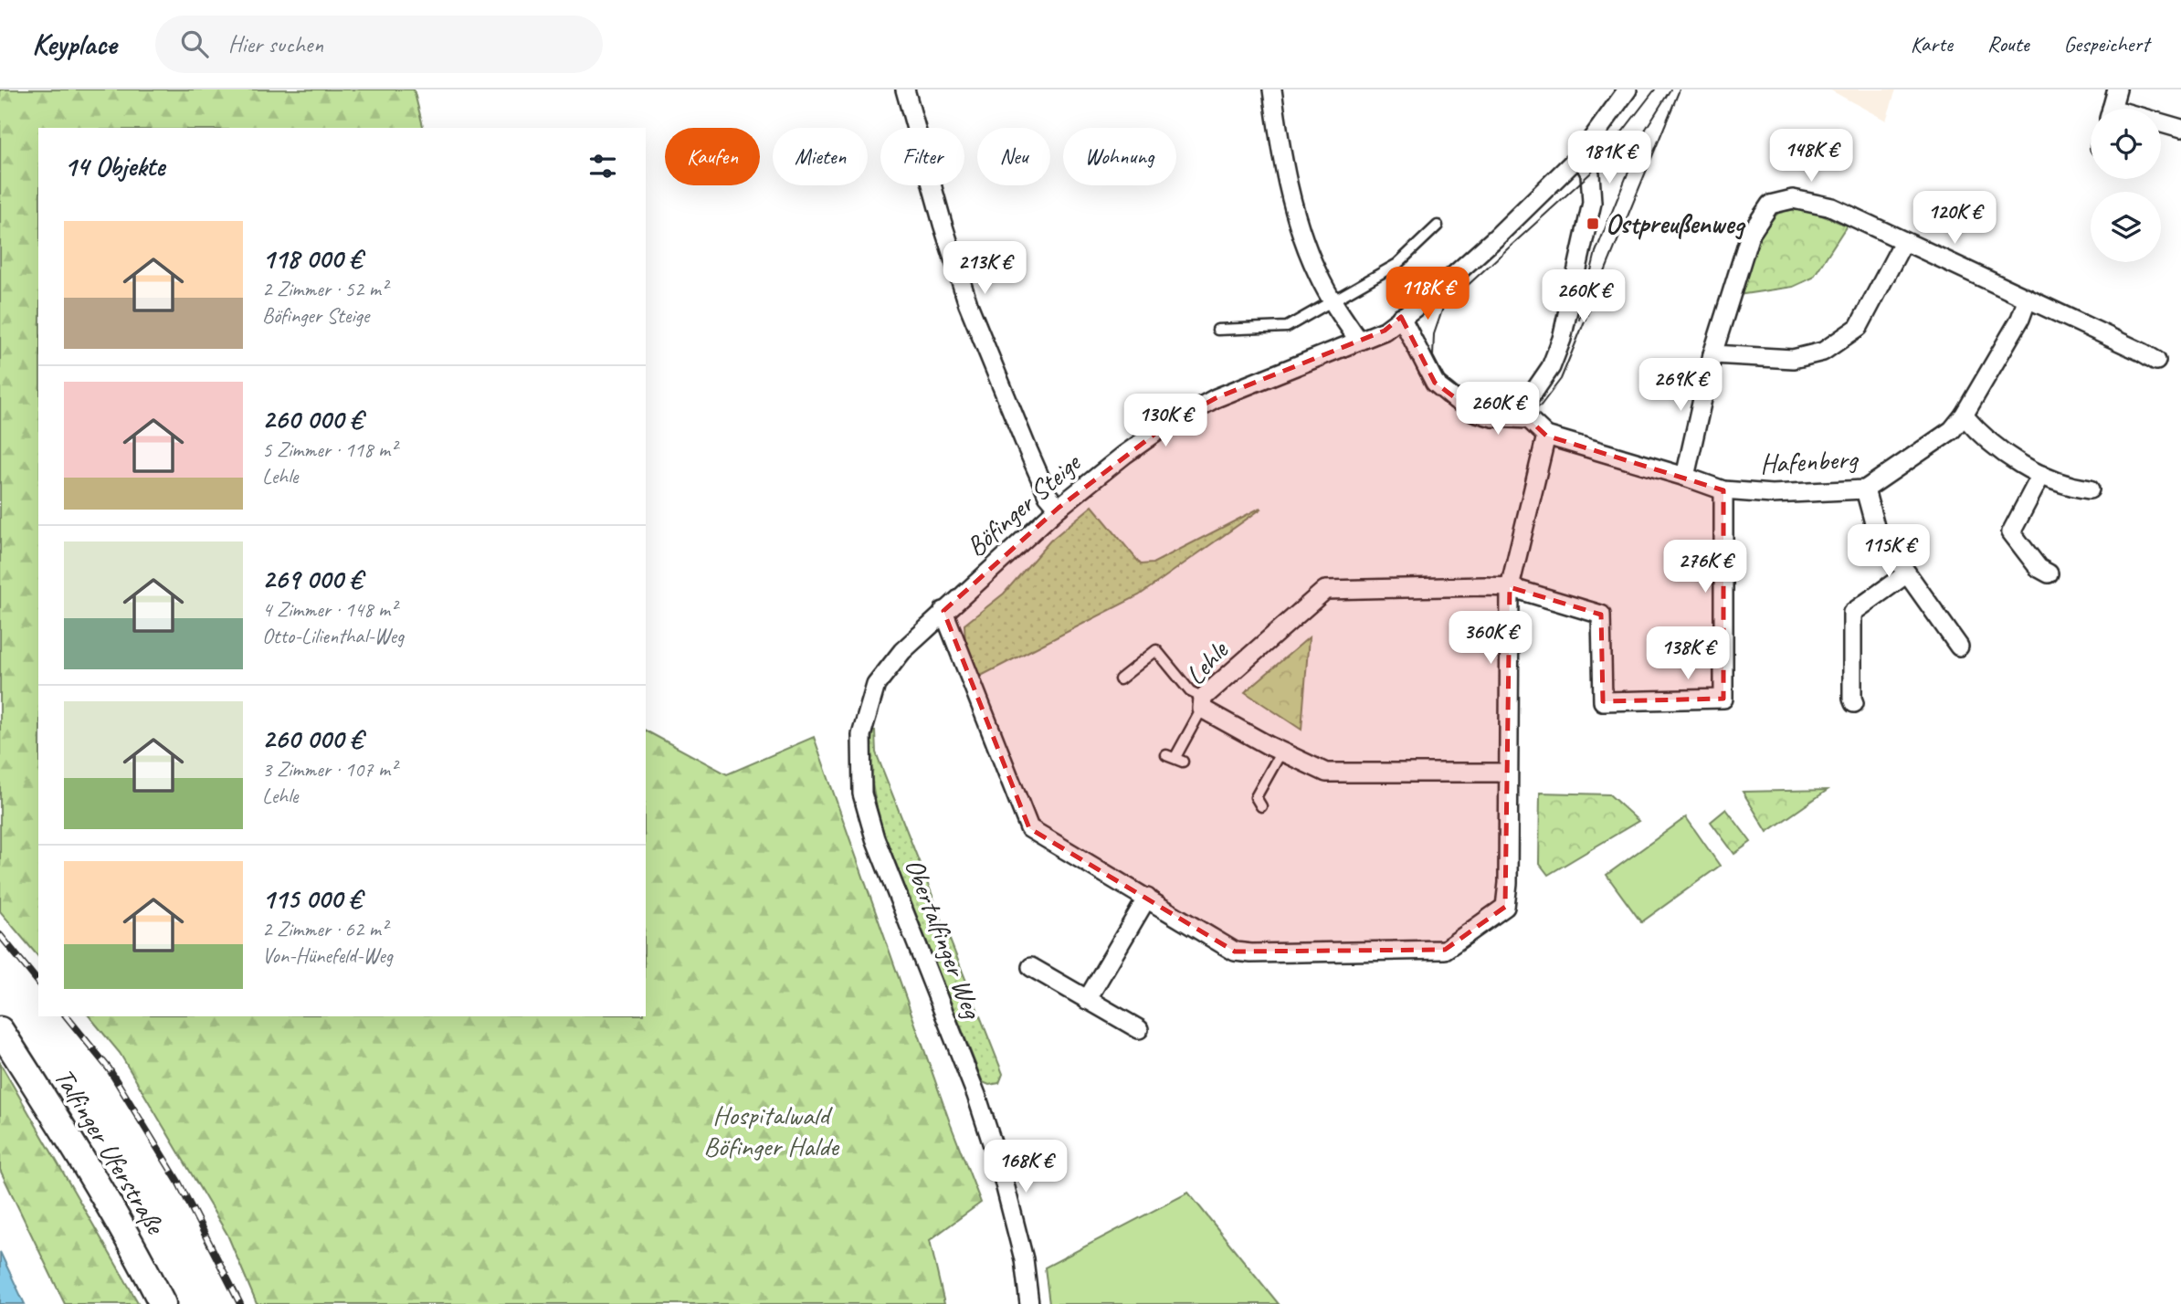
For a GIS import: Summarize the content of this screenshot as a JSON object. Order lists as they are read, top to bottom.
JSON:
{
  "streets": {
    "street": [
      "Hafenberg",
      "Böfinger Steige",
      "Lehle",
      "Obertalfinger Weg",
      "Talfinger Uferstraße"
    ]
  },
  "crossings": [
    ["Hafenberg", "Lehle"],
    ["Böfinger Steige", "Obertalfinger Weg"]
  ],
  "parks": ["Hospitalwald Böfinger Halde"],
  "places": {
    "transit": ["Ostpreußenweg"]
  },
  "page": {
    "header": "Keyplace",
    "search": "Hier suchen",
    "nav": ["Karte", "Route", "Gespeichert"],
    "chip": [
      "Kaufen",
      "Mieten",
      "Filter",
      "Neu",
      "Wohnung"
    ],
    "heading": "14 Objekte",
    "price": [
      "148K €",
      "181K €",
      "120K €",
      "213K €",
      "118K €",
      "260K €",
      "269K €",
      "260K €",
      "130K €",
      "115K €",
      "276K €",
      "360K €",
      "138K €",
      "168K €"
    ],
    "list": [
      {
        "name": "118 000 €",
        "note": "2 Zimmer · 52 m² · Böfinger Steige"
      },
      {
        "name": "260 000 €",
        "note": "5 Zimmer · 118 m² · Lehle"
      },
      {
        "name": "269 000 €",
        "note": "4 Zimmer · 148 m² · Otto-Lilienthal-Weg"
      },
      {
        "name": "260 000 €",
        "note": "3 Zimmer · 107 m² · Lehle"
      },
      {
        "name": "115 000 €",
        "note": "2 Zimmer · 62 m² · Von-Hünefeld-Weg"
      }
    ]
  }
}
